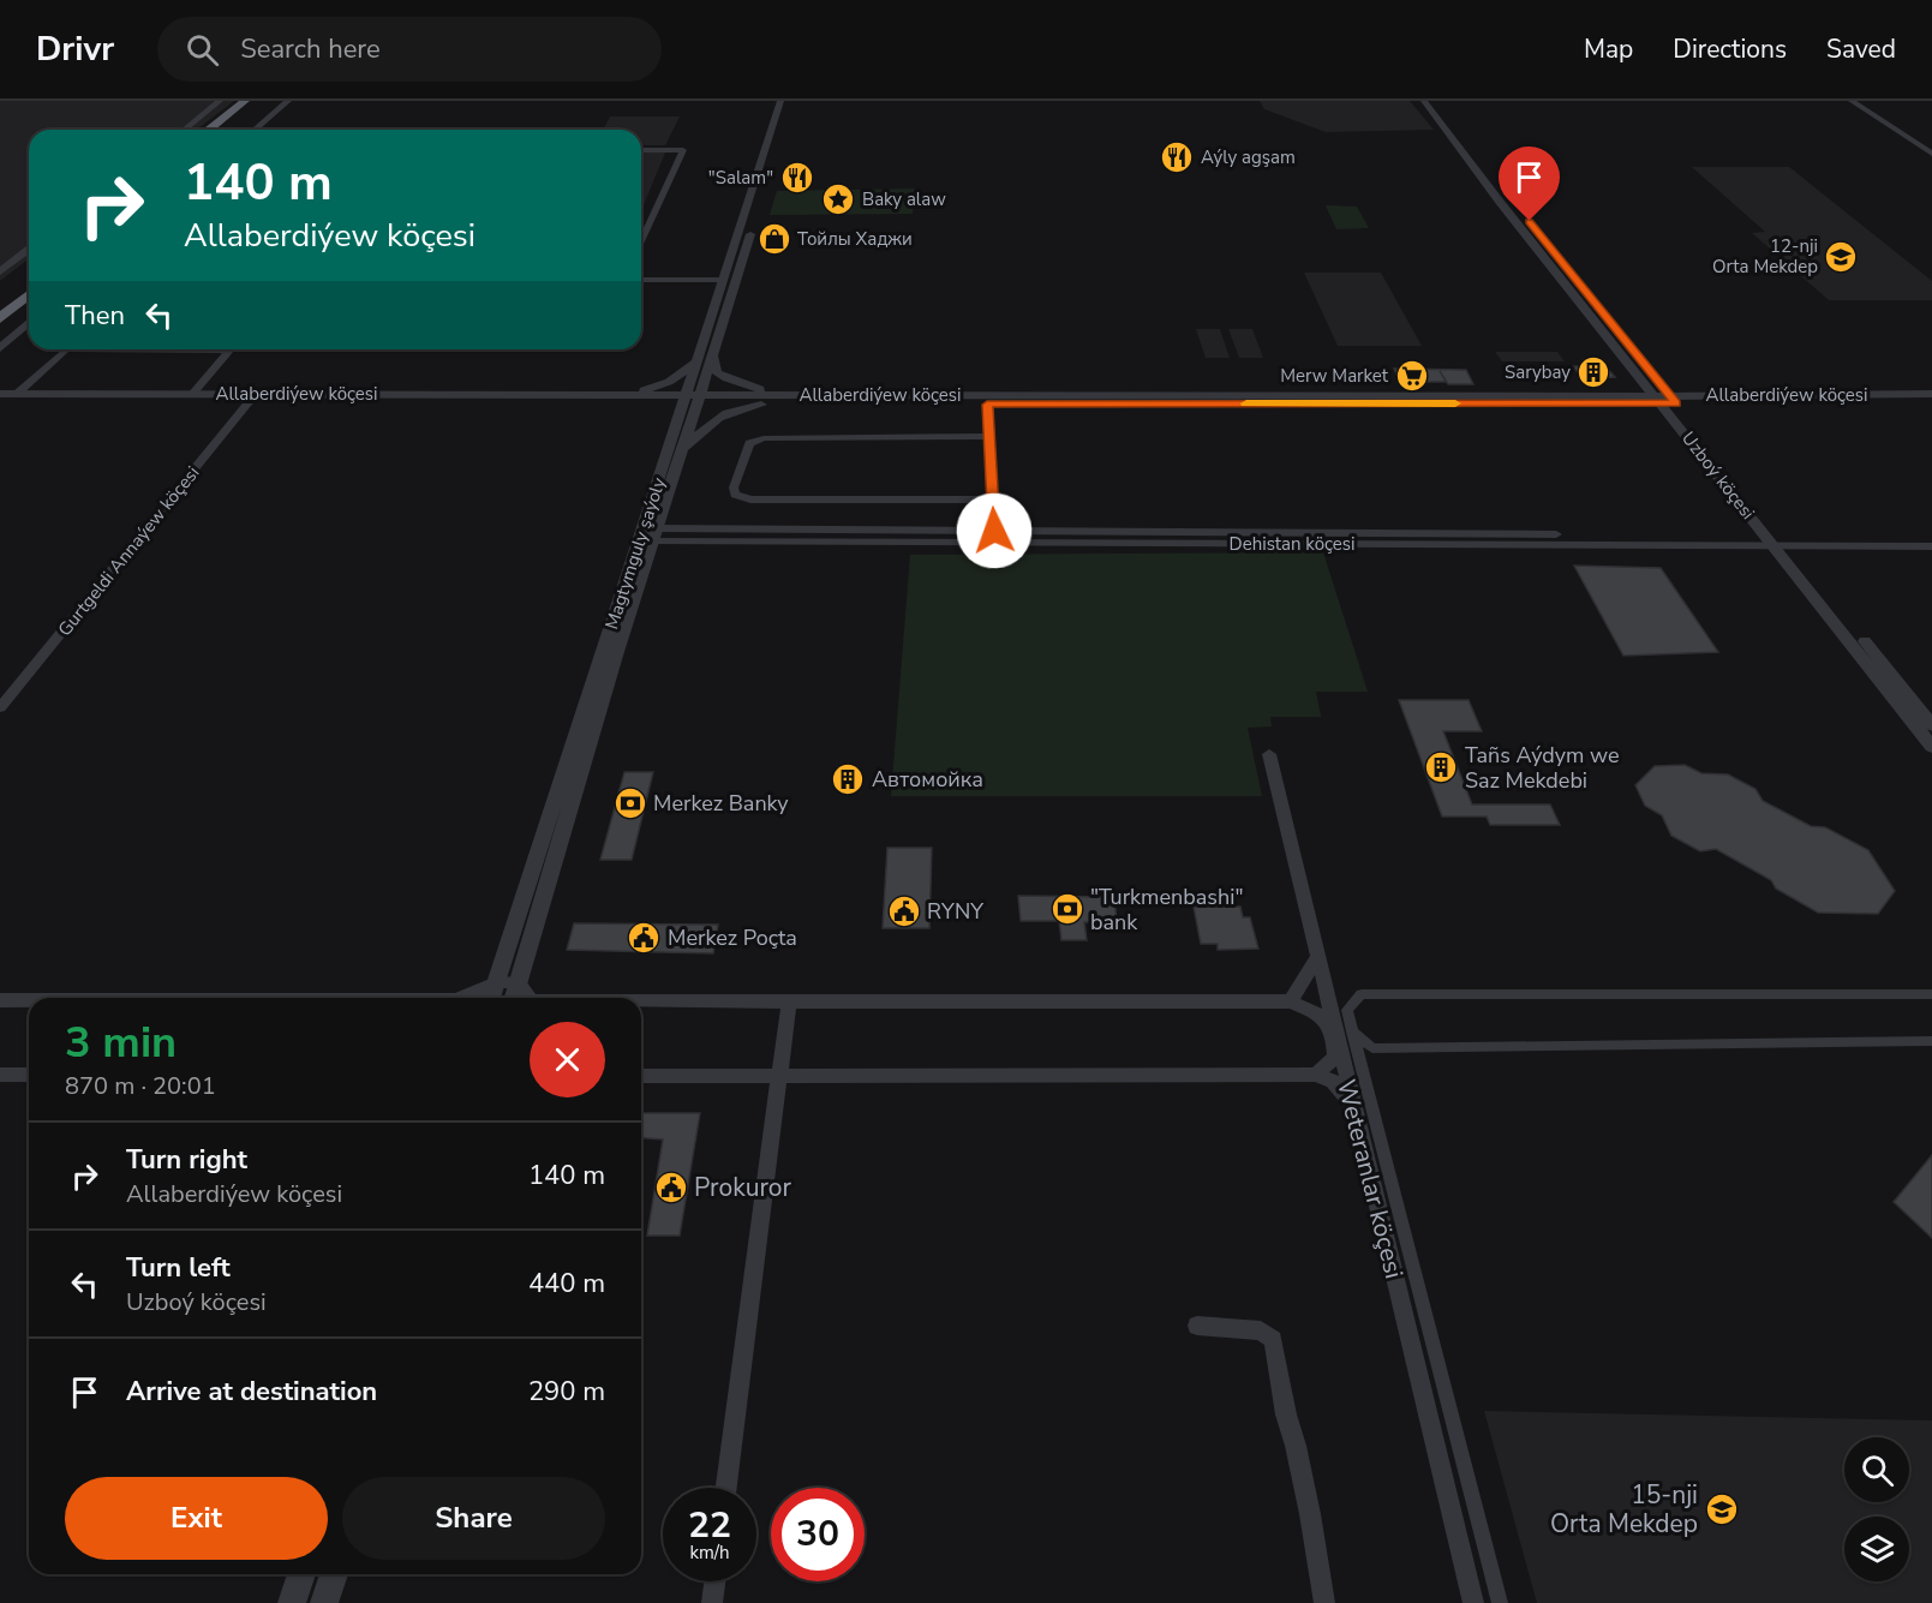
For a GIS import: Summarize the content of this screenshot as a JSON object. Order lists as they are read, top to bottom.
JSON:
{
  "streets": {
    "street": [
      "Allaberdiýew köçesi",
      "Uzboý köçesi",
      "Dehistan köçesi",
      "Gurtgeldi Annaýew köçesi",
      "Magtymguly şaýoly",
      "Weteranlar köçesi"
    ]
  },
  "crossings": [
    ["Allaberdiýew köçesi", "Uzboý köçesi"],
    ["Allaberdiýew köçesi", "Gurtgeldi Annaýew köçesi"],
    ["Allaberdiýew köçesi", "Magtymguly şaýoly"],
    ["Uzboý köçesi", "Dehistan köçesi"],
    ["Dehistan köçesi", "Magtymguly şaýoly"]
  ],
  "places": {
    "restaurant": ["Aýly agşam", "\"Salam\""],
    "place": ["Baky alaw"],
    "shop": ["Тойлы Хаджи"],
    "school or university": ["12-nji Orta Mekdep", "15-nji Orta Mekdep"],
    "building": ["Sarybay", "Tañs Aýdym we Saz Mekdebi", "Автомойка"],
    "supermarket": ["Merw Market"],
    "bank": ["Merkez Banky", "\"Turkmenbashi\" bank"],
    "public building": ["RYNY", "Merkez Poçta", "Prokuror"]
  },
  "page": {
    "header": "Drivr",
    "search": "Search here",
    "nav": ["Map", "Directions", "Saved"],
    "turn": ["140 m", "Allaberdiýew köçesi"],
    "then": "Then",
    "heading": ["3 min", "870 m · 20:01"],
    "list": [
      {
        "name": "Turn right",
        "note": "Allaberdiýew köçesi",
        "value": "140 m"
      },
      {
        "name": "Turn left",
        "note": "Uzboý köçesi",
        "value": "440 m"
      },
      {
        "name": "Arrive at destination",
        "value": "290 m"
      }
    ],
    "buttons": ["Exit", "Share"],
    "speed": "22 km/h",
    "limit": "30"
  }
}
